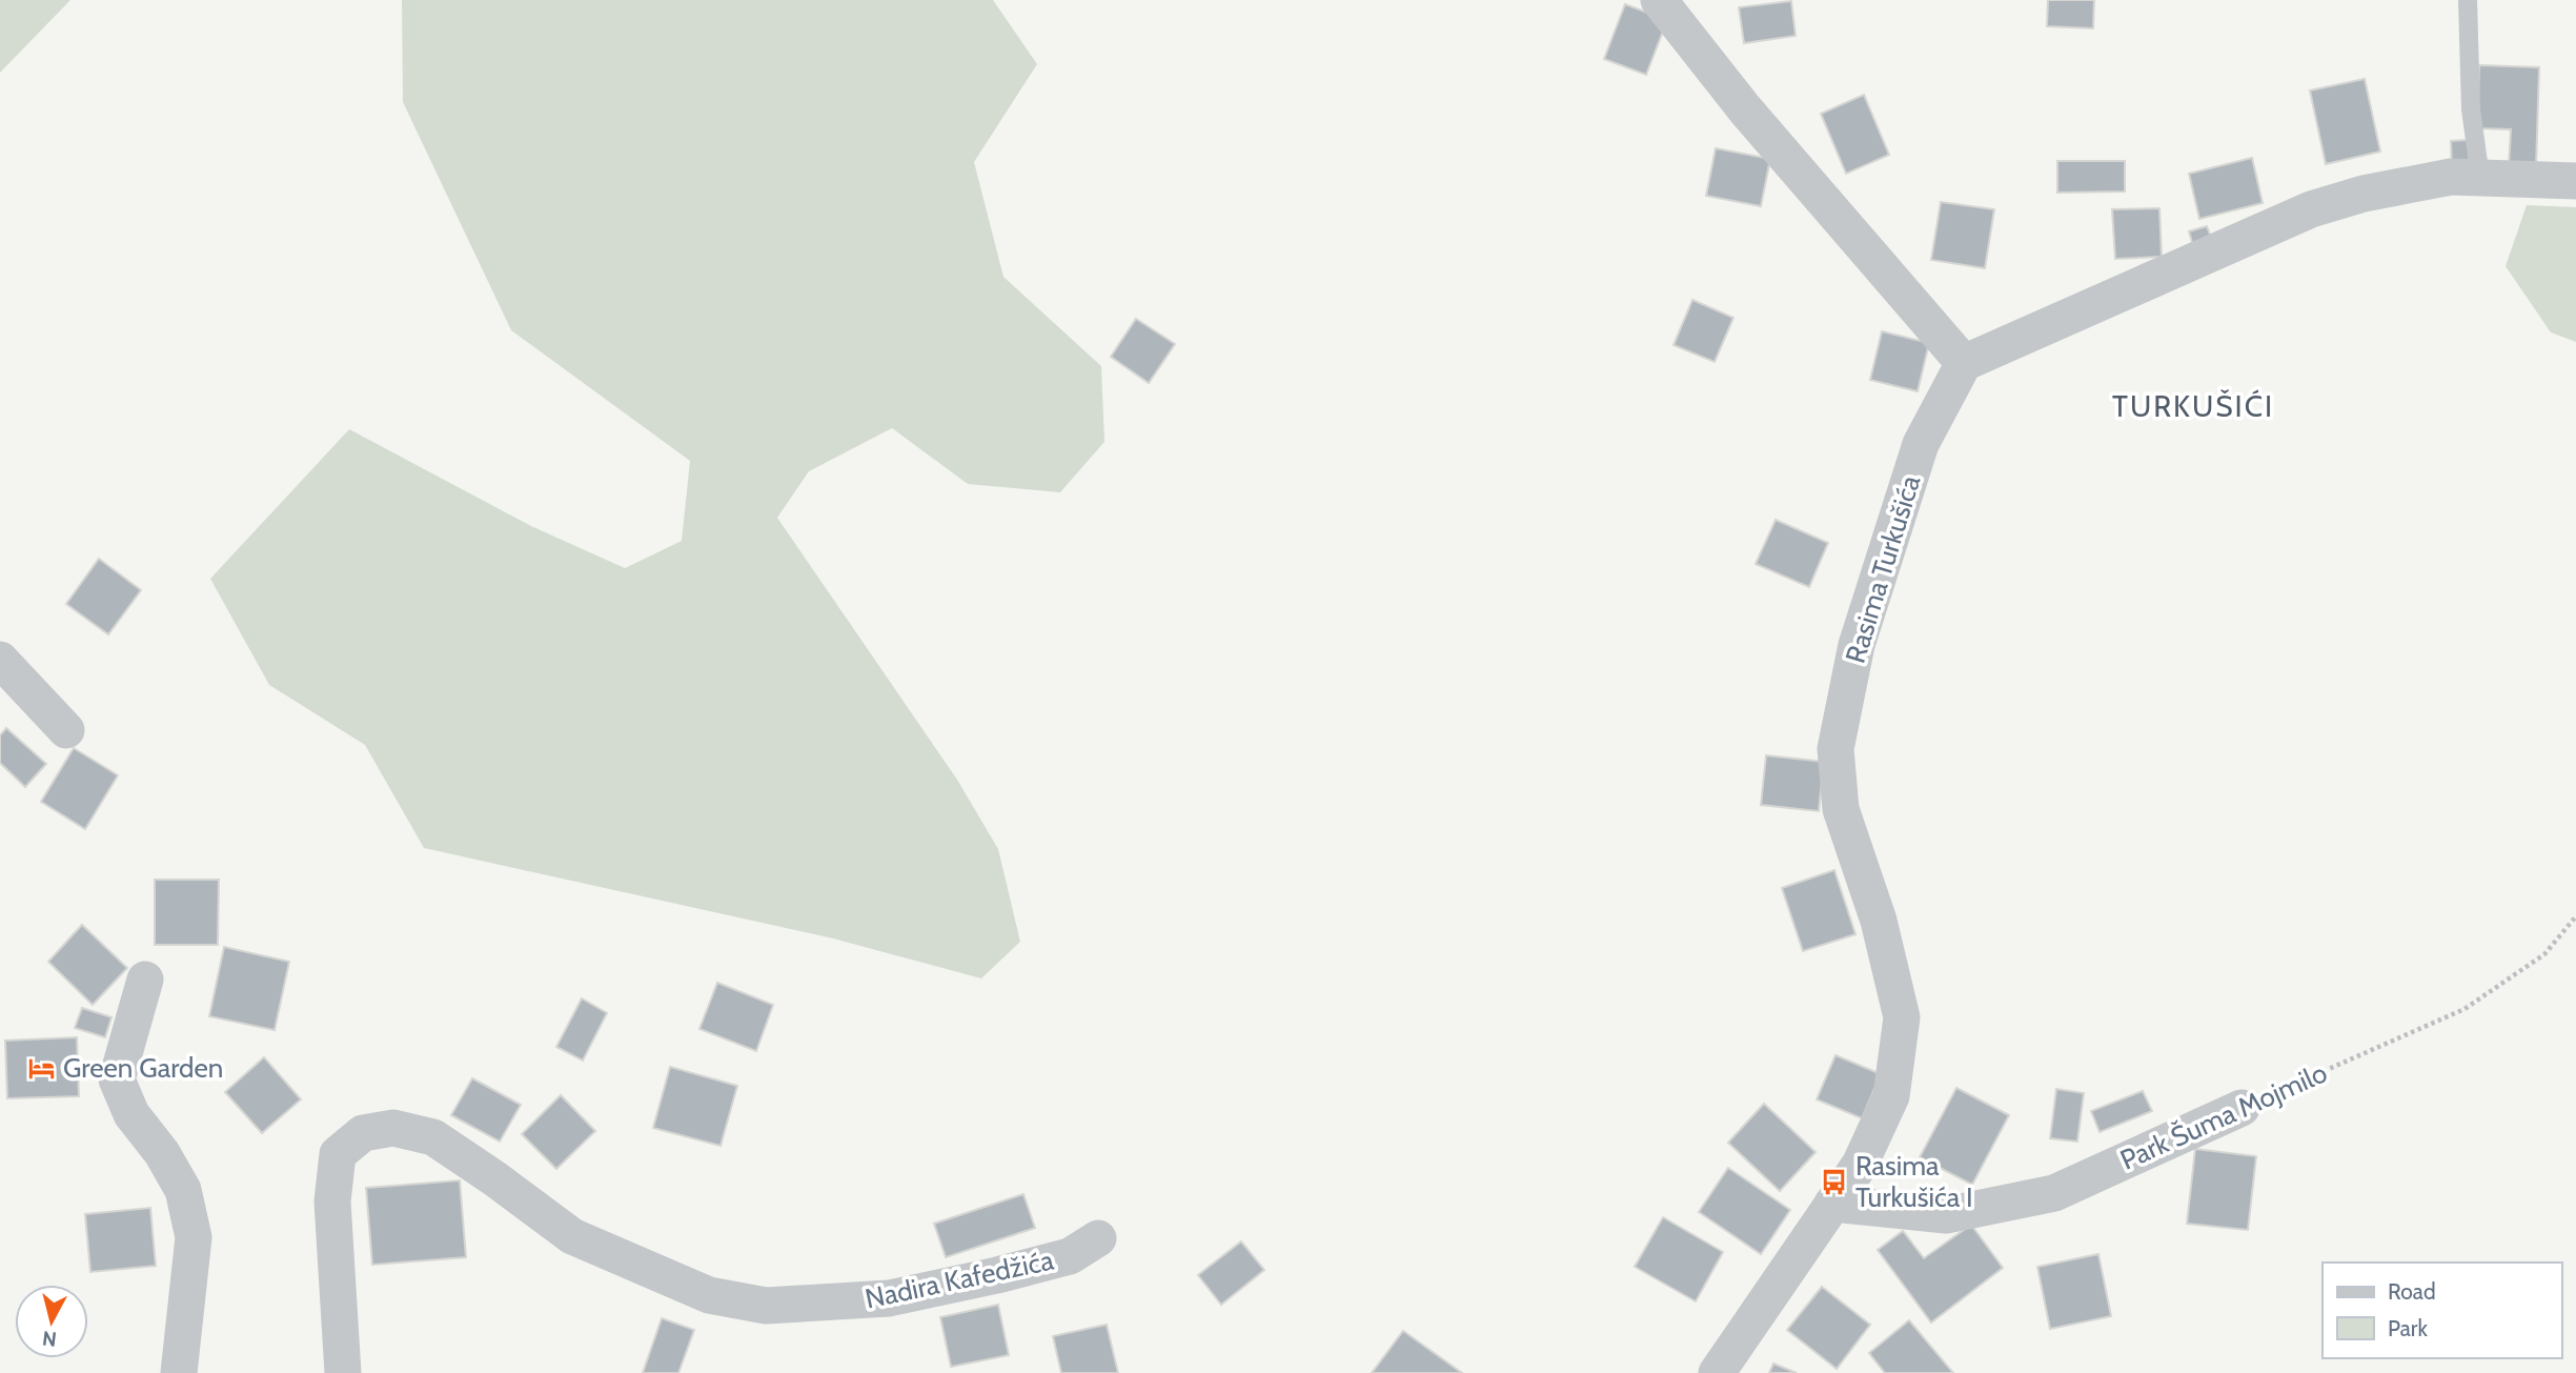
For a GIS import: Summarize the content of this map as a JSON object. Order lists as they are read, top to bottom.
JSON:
{
  "streets": {
    "street": ["Rasima Turkušića", "Park Šuma Mojmilo", "Nadira Kafedžića"]
  },
  "crossings": [
    ["Rasima Turkušića", "Park Šuma Mojmilo"]
  ],
  "districts": ["TURKUŠIĆI"],
  "places": {
    "hotel": ["Green Garden"],
    "bus stop": ["Rasima Turkušića I"]
  },
  "legend": ["Road", "Park"],
  "north": "bottom"
}
